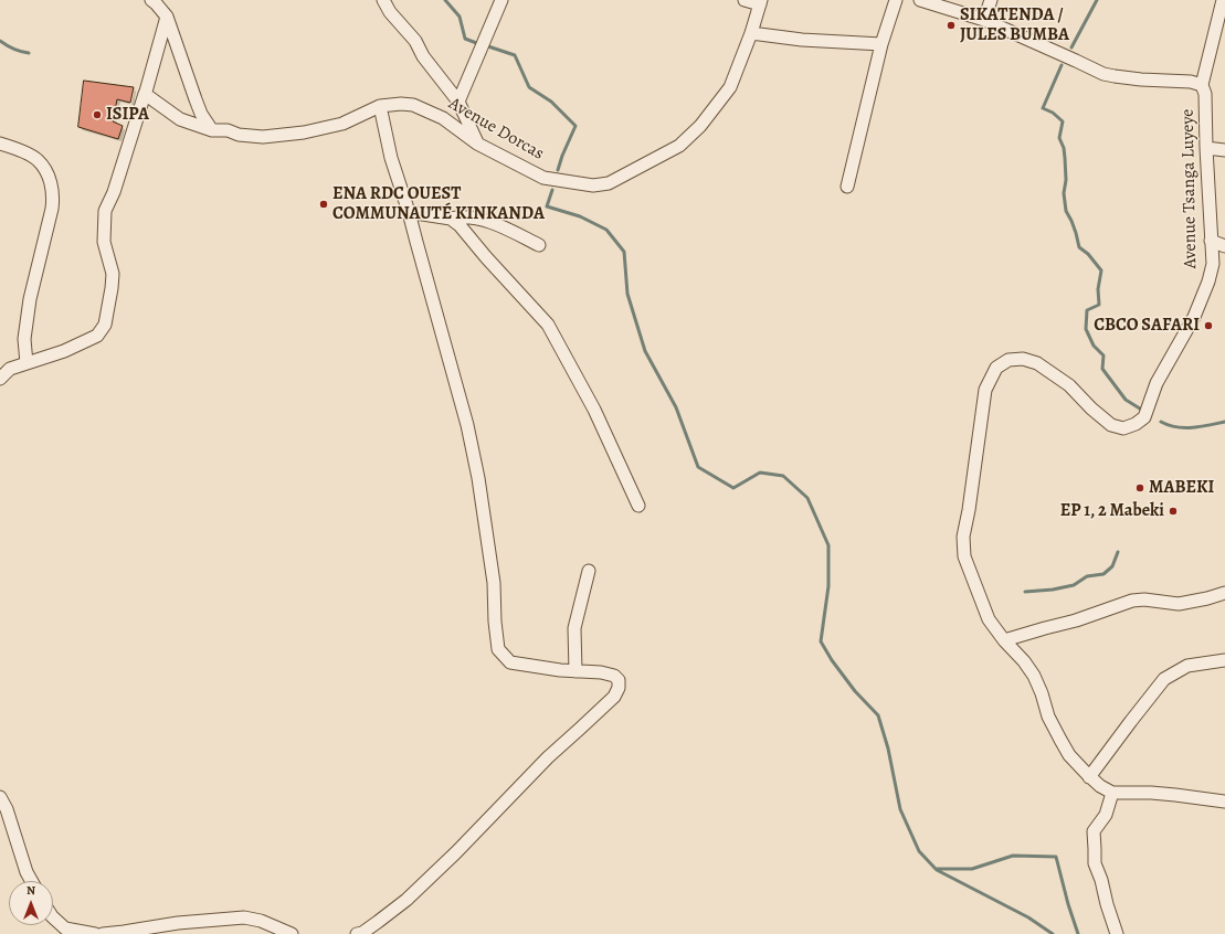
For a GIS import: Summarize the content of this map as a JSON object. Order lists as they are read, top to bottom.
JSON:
{
  "streets": {
    "street": ["Avenue Dorcas", "Avenue Tsanga Luyeye"]
  },
  "places": [
    "SIKATENDA / JULES BUMBA",
    "ISIPA",
    "ENA RDC OUEST COMMUNAUTÉ KINKANDA",
    "CBCO SAFARI",
    "MABEKI",
    "EP 1, 2 Mabeki"
  ],
  "north": "top"
}
